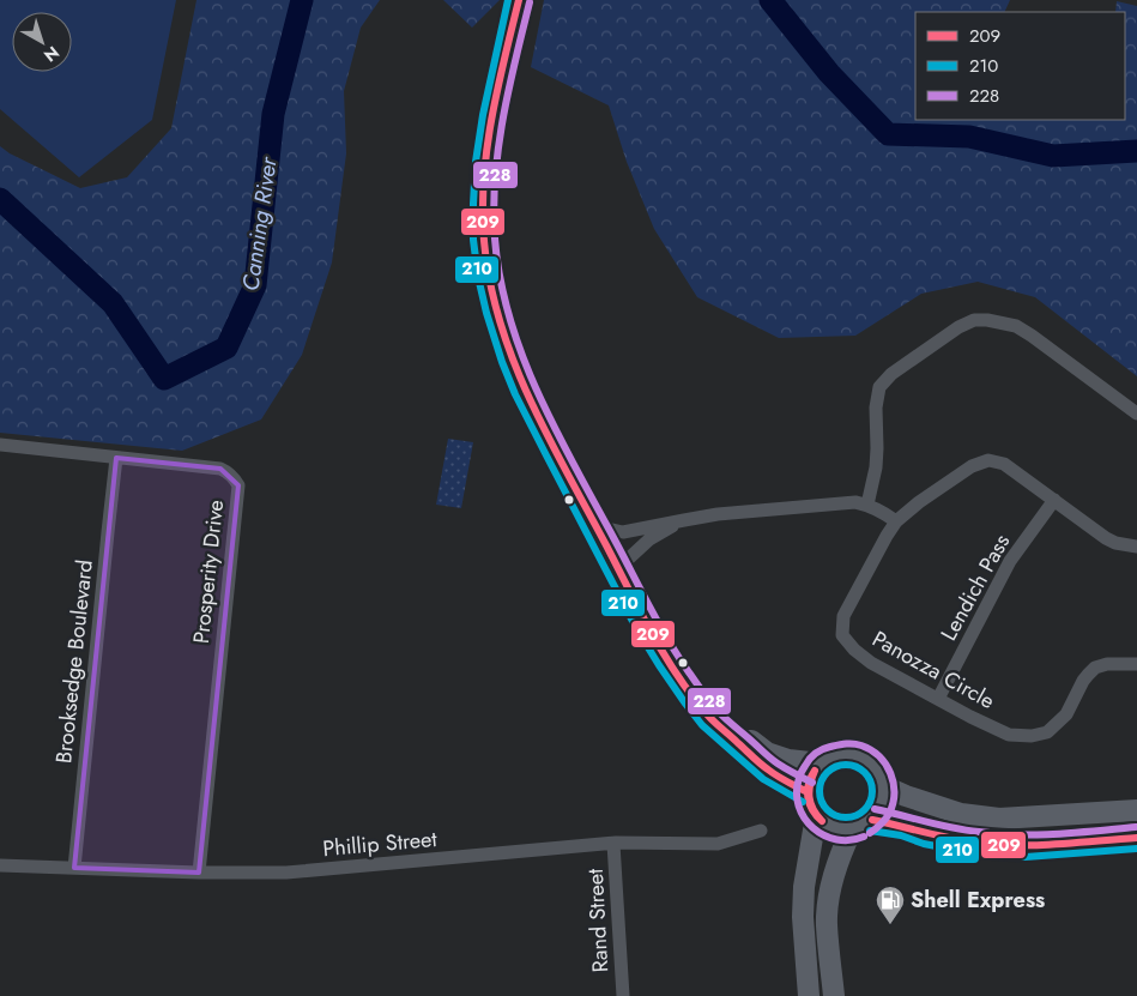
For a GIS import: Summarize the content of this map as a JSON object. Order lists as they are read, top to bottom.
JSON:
{
  "streets": {
    "street": [
      "Prosperity Drive",
      "Lendich Pass",
      "Brooksedge Boulevard",
      "Panozza Circle",
      "Phillip Street",
      "Rand Street"
    ]
  },
  "crossings": [
    ["Prosperity Drive", "Brooksedge Boulevard"],
    ["Prosperity Drive", "Phillip Street"],
    ["Lendich Pass", "Panozza Circle"],
    ["Brooksedge Boulevard", "Phillip Street"],
    ["Phillip Street", "Rand Street"]
  ],
  "water": ["Canning River"],
  "places": {
    "fuel station": ["Shell Express"]
  },
  "lines": ["transit line 209", "transit line 210", "transit line 228"],
  "legend": ["209", "210", "228"],
  "north": "bottom right"
}
